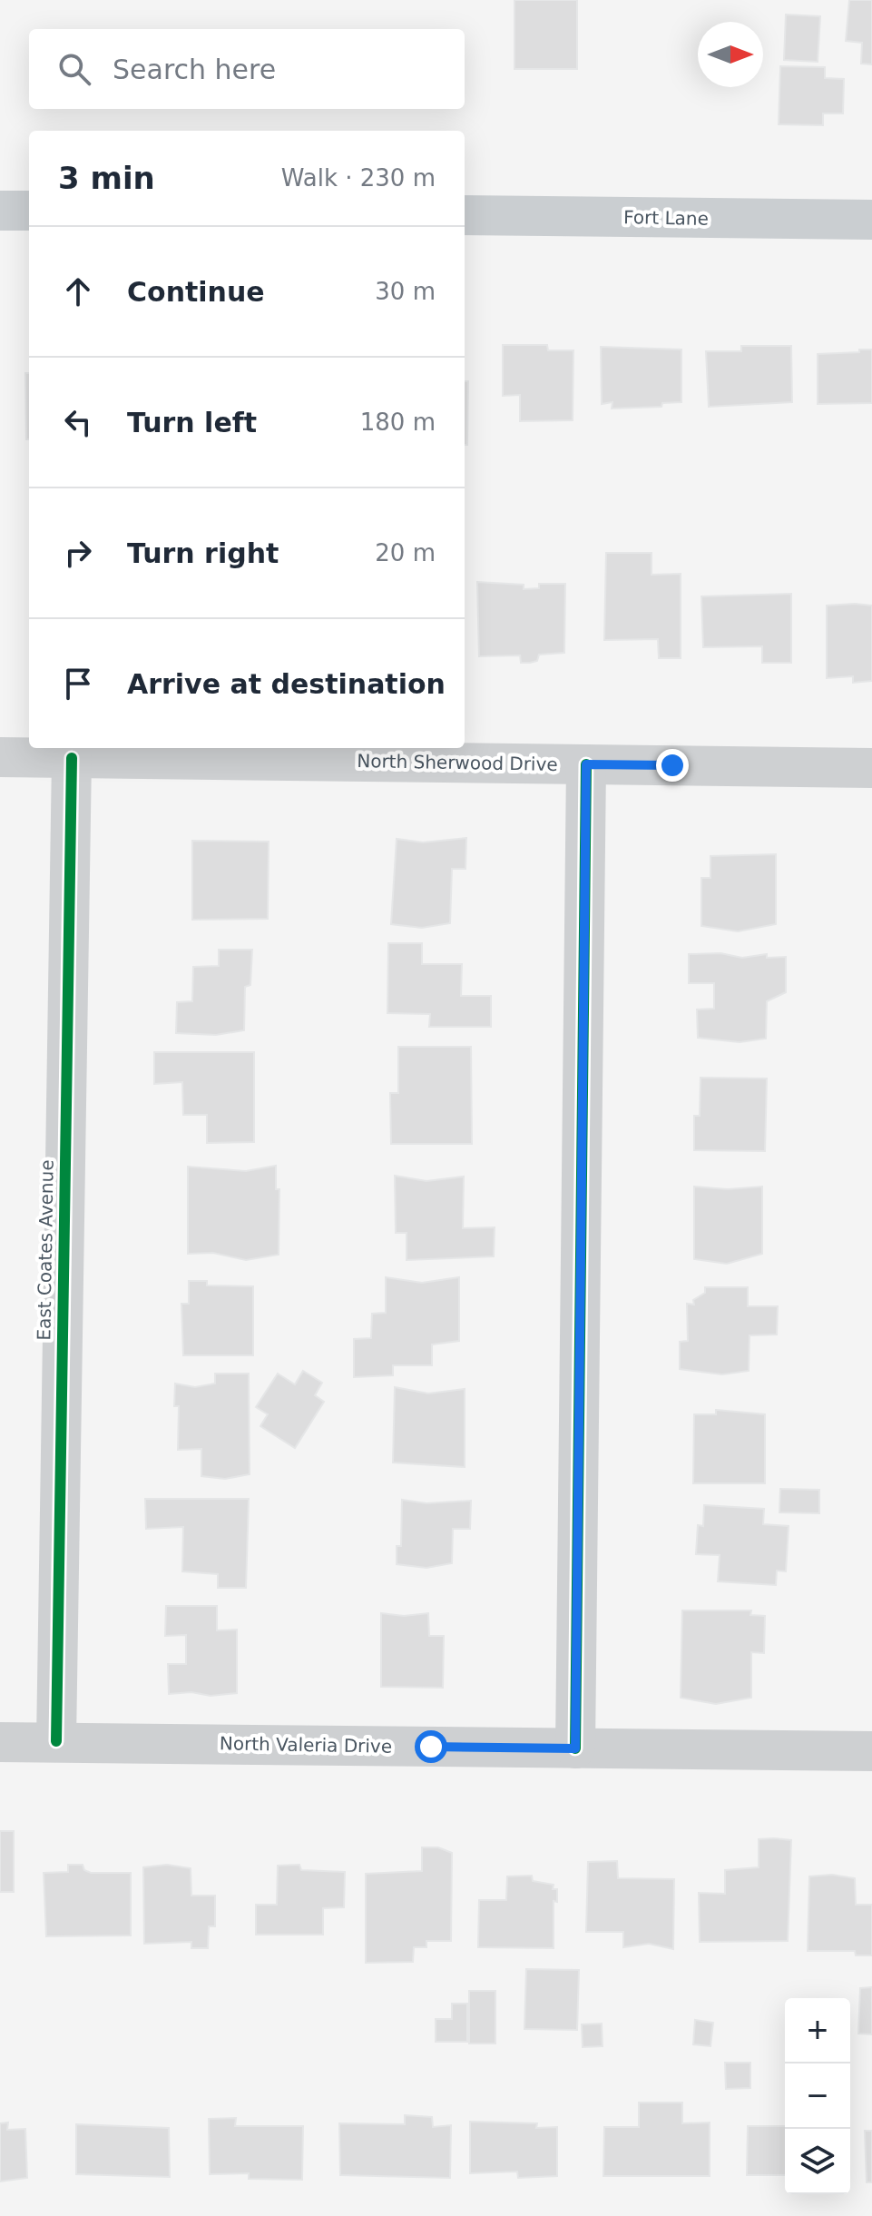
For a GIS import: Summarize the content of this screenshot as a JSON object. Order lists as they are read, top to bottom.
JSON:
{
  "streets": {
    "main road": ["Fort Lane"],
    "street": ["North Sherwood Drive", "East Coates Avenue", "North Valeria Drive"]
  },
  "crossings": [
    ["North Sherwood Drive", "East Coates Avenue"],
    ["East Coates Avenue", "North Valeria Drive"]
  ],
  "north": "right",
  "page": {
    "search": "Search here",
    "heading": ["3 min", "Walk · 230 m"],
    "list": [
      ["Continue", "30 m"],
      ["Turn left", "180 m"],
      ["Turn right", "20 m"],
      "Arrive at destination"
    ],
    "map_buttons": ["+", "−"]
  }
}
